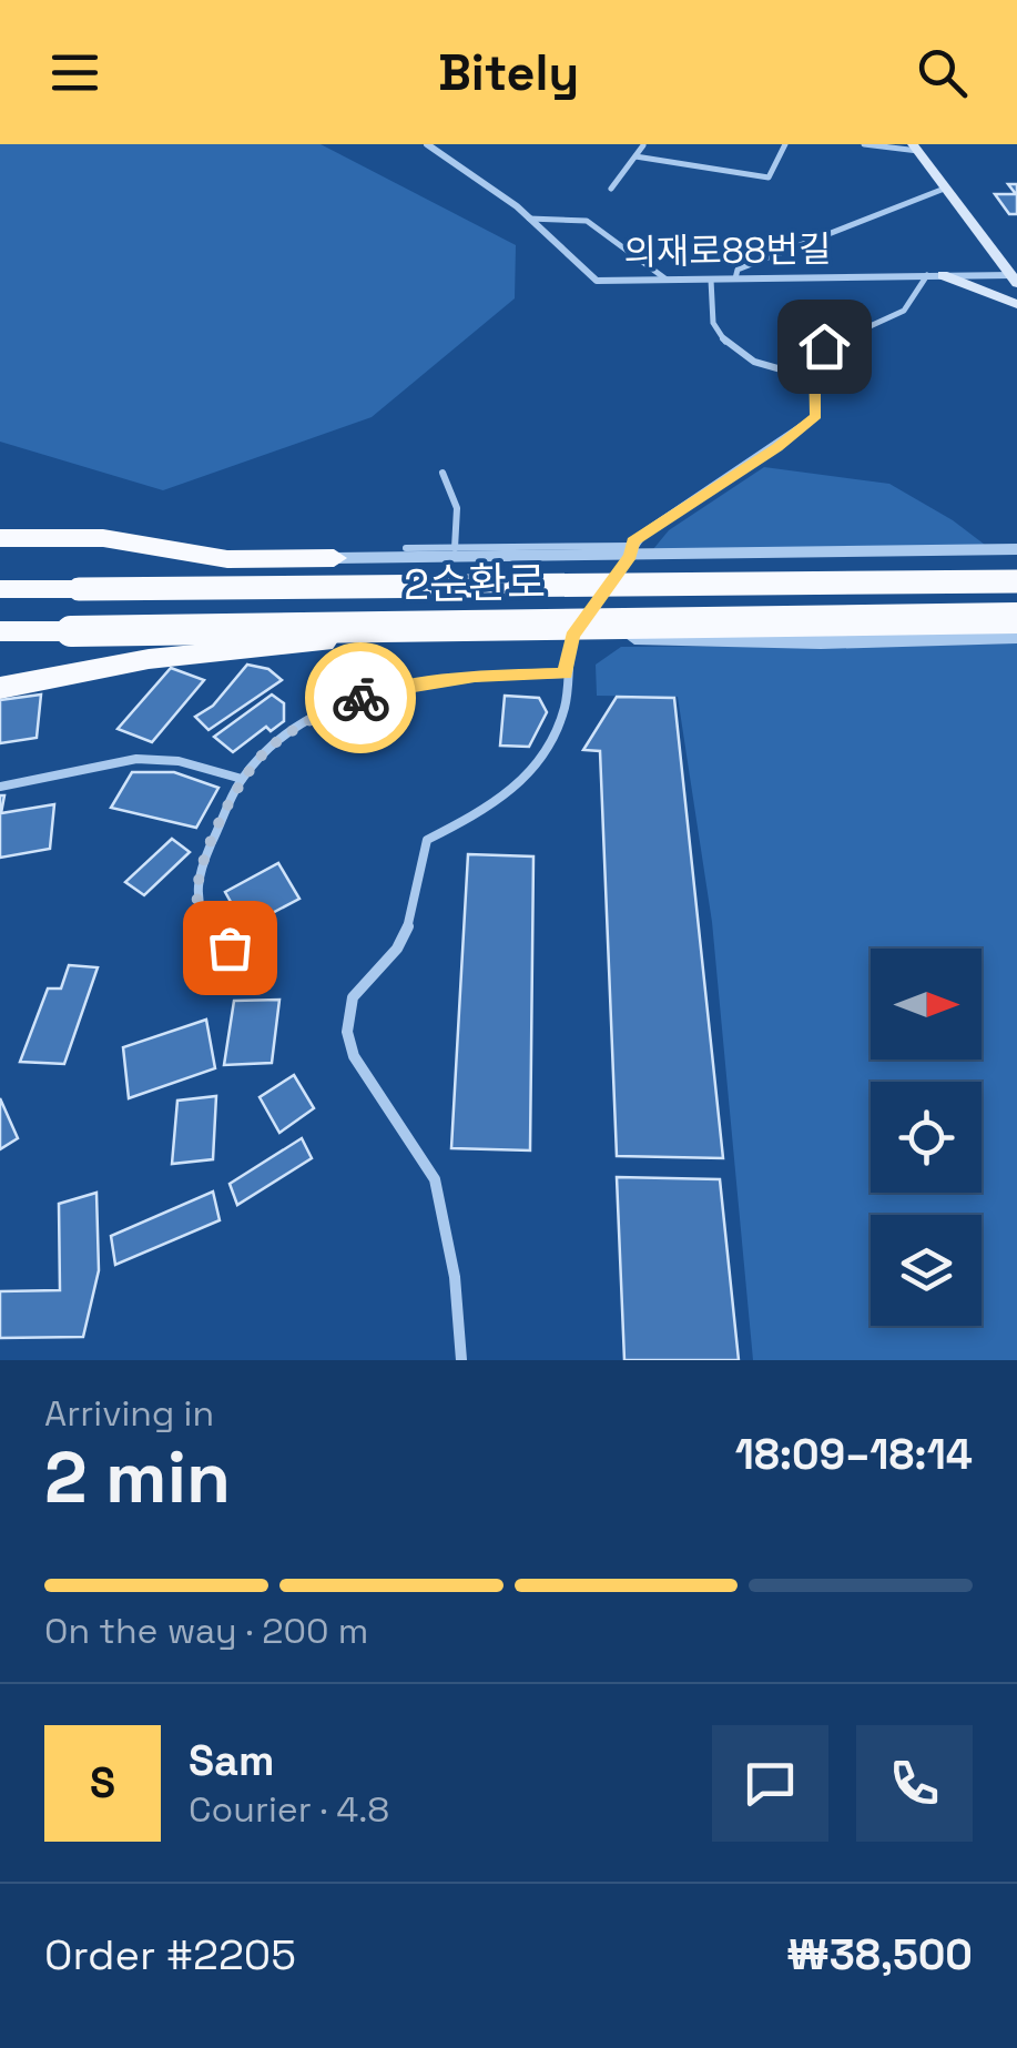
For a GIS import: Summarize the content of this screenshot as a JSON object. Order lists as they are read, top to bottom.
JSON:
{
  "streets": {
    "highway": ["2순환로"],
    "street": ["의재로88번길"]
  },
  "north": "right",
  "page": {
    "header": "Bitely",
    "heading": ["2 min", "Arriving in", "18:09–18:14"],
    "panel": [
      "Sam",
      "Courier · 4.8",
      "Order #2205",
      "₩38,500"
    ],
    "bar": "On the way · 200 m",
    "round": "S"
  }
}
